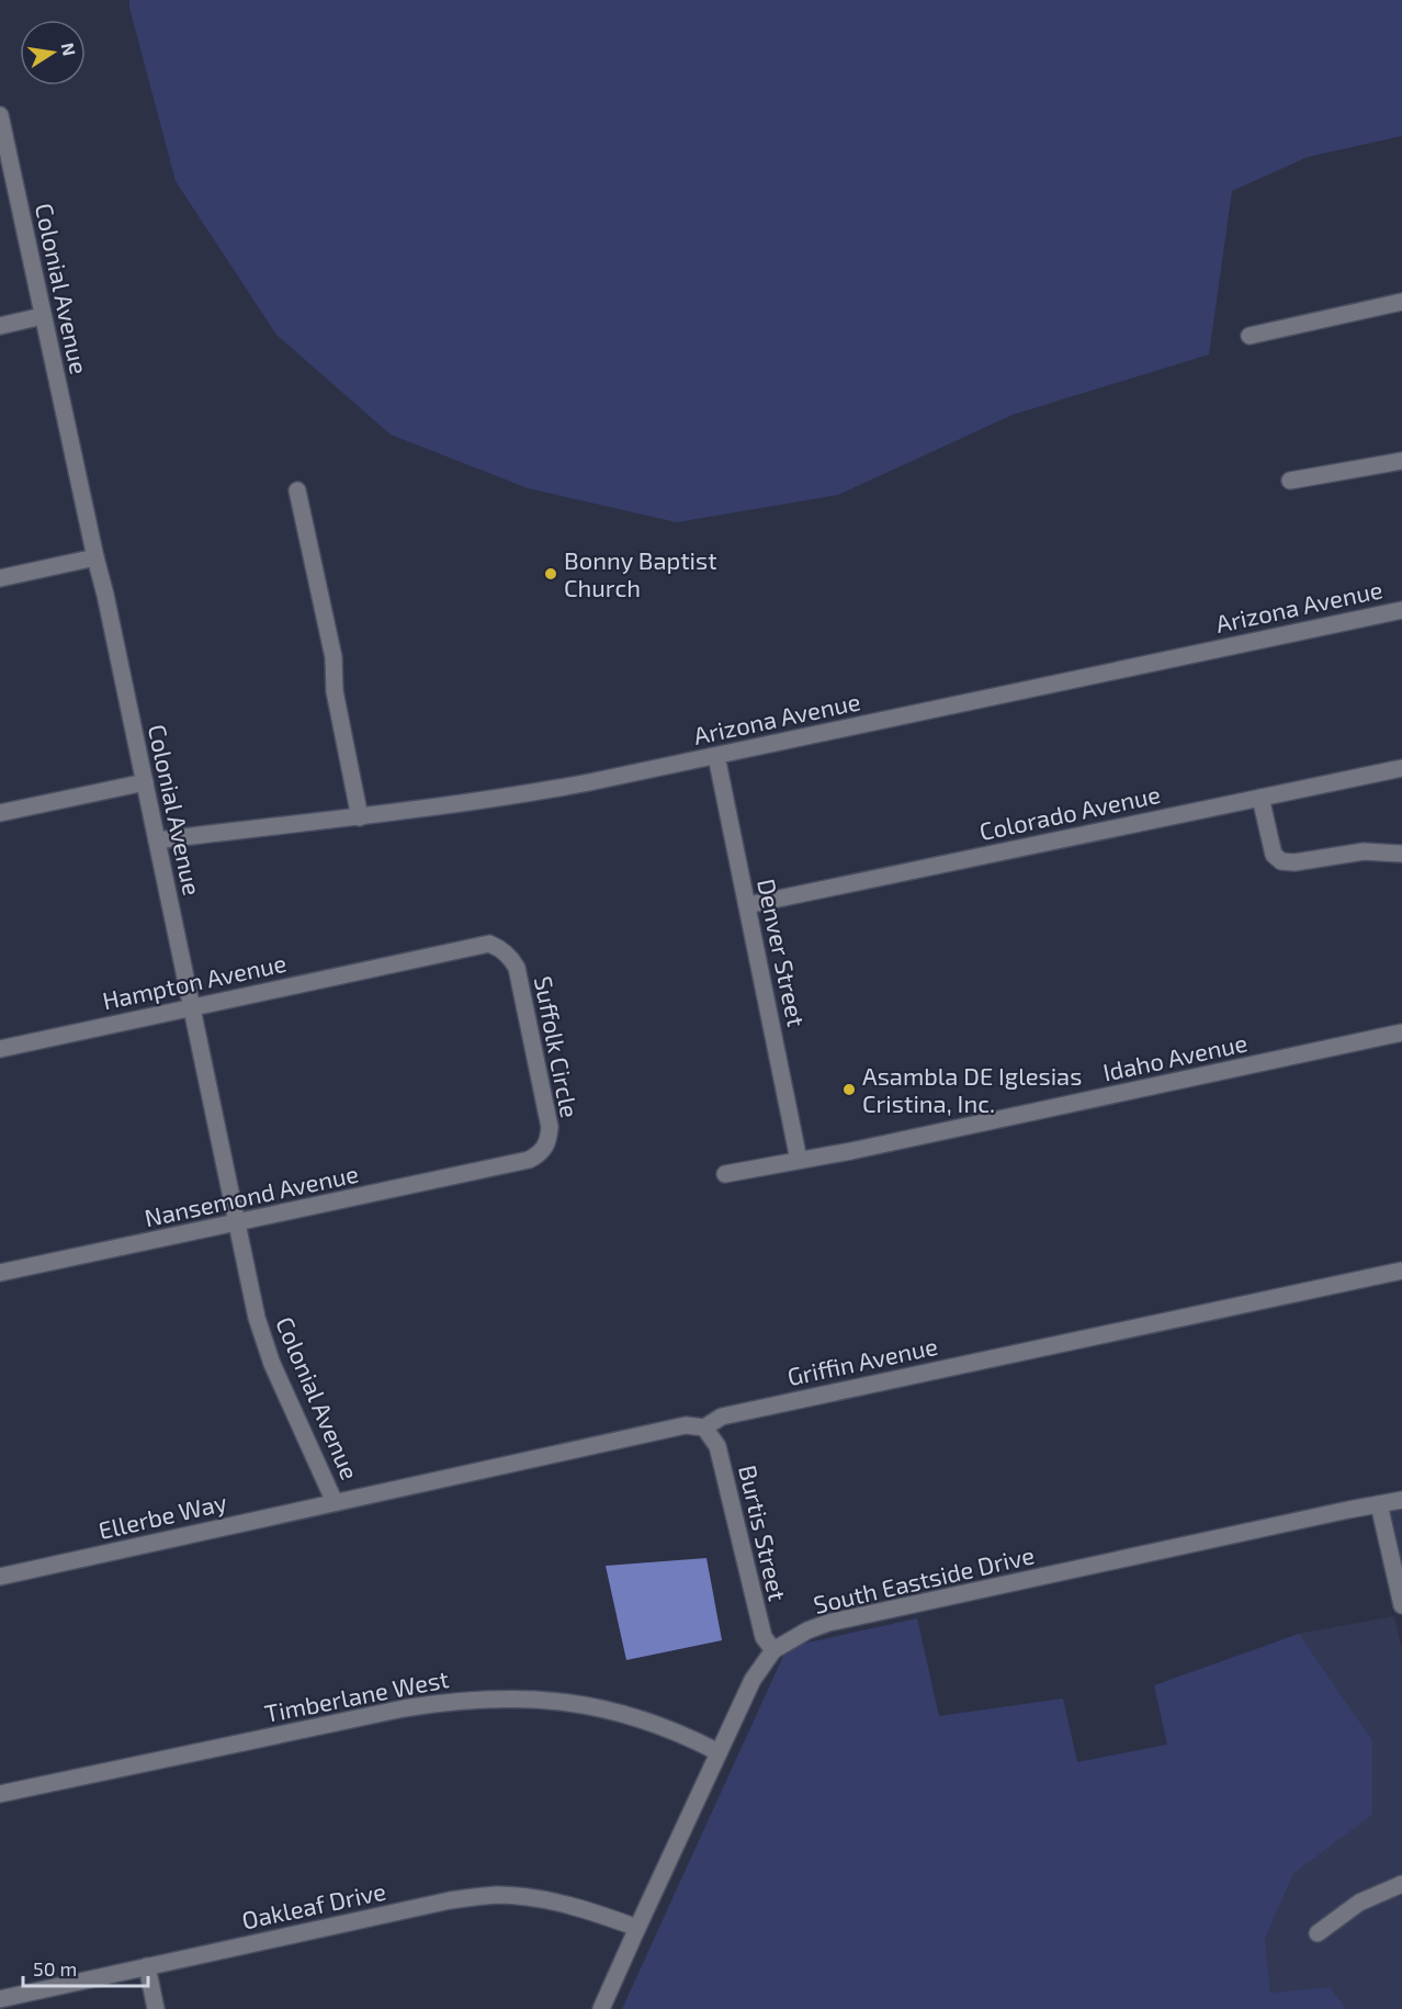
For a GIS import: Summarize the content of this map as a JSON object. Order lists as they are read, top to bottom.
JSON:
{
  "streets": {
    "street": [
      "Colonial Avenue",
      "Arizona Avenue",
      "Colorado Avenue",
      "Denver Street",
      "Hampton Avenue",
      "Suffolk Circle",
      "Idaho Avenue",
      "Nansemond Avenue",
      "Griffin Avenue",
      "Ellerbe Way",
      "Burtis Street",
      "South Eastside Drive",
      "Timberlane West",
      "Oakleaf Drive"
    ]
  },
  "crossings": [
    ["Colonial Avenue", "Arizona Avenue"],
    ["Colonial Avenue", "Hampton Avenue"],
    ["Colonial Avenue", "Nansemond Avenue"],
    ["Colonial Avenue", "Griffin Avenue"],
    ["Colonial Avenue", "Ellerbe Way"],
    ["Arizona Avenue", "Denver Street"],
    ["Colorado Avenue", "Denver Street"],
    ["Denver Street", "Idaho Avenue"],
    ["Hampton Avenue", "Suffolk Circle"],
    ["Suffolk Circle", "Nansemond Avenue"],
    ["Griffin Avenue", "Ellerbe Way"],
    ["Griffin Avenue", "Burtis Street"],
    ["Burtis Street", "South Eastside Drive"],
    ["South Eastside Drive", "Timberlane West"],
    ["South Eastside Drive", "Oakleaf Drive"]
  ],
  "places": ["Bonny Baptist Church", "Asambla DE Iglesias Cristina, Inc."],
  "scale_bar": "50 m",
  "north": "right"
}
